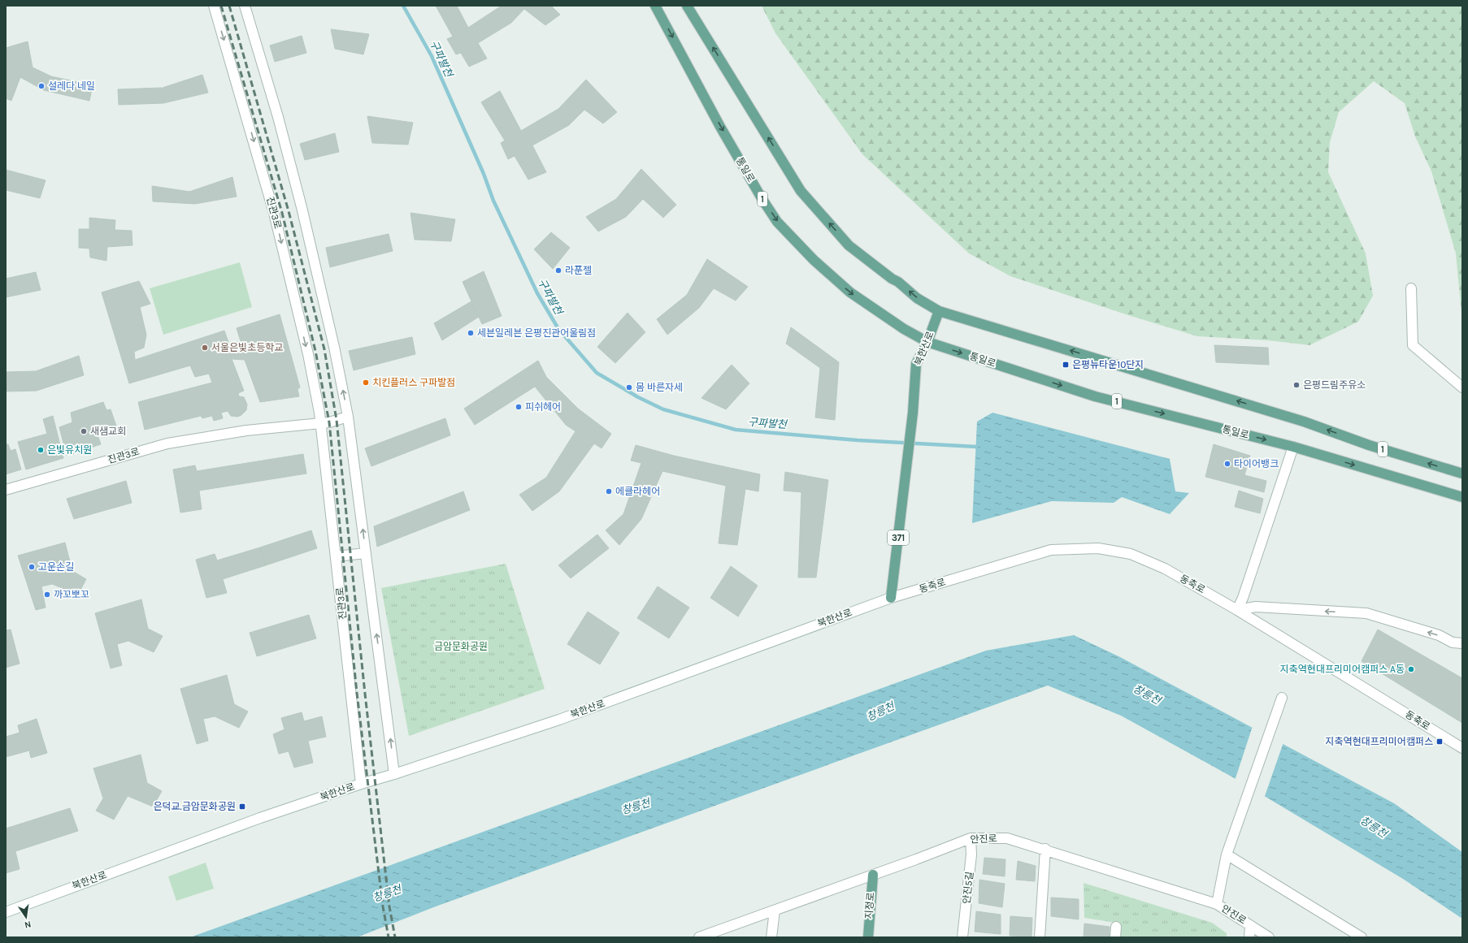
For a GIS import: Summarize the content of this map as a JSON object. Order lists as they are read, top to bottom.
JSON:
{
  "streets": {
    "main road": [
      "통일로",
      "1",
      "북한산로",
      "371",
      "지정로"
    ],
    "street": [
      "진관3로",
      "동축로",
      "안진로",
      "안진5길"
    ]
  },
  "crossings": [
    ["통일로", "북한산로"],
    ["1", "북한산로"],
    ["진관3로", "북한산로"],
    ["북한산로", "동축로"],
    ["안진로", "안진5길"],
    ["안진로", "지정로"]
  ],
  "water": ["구파발천", "창릉천"],
  "parks": ["금암문화공원"],
  "places": {
    "other": [
      "설레다 네일",
      "라푼젤",
      "세븐일레븐 은평진관어울림점",
      "서울은빛초등학교",
      "치킨플러스 구파발점",
      "은평드림주유소",
      "몸 바른자세",
      "피쉬헤어",
      "새샘교회",
      "은빛유치원",
      "타이어뱅크",
      "에클라헤어",
      "고운손길",
      "까꼬뽀꼬",
      "지축역현대프리미어캠퍼스 A동"
    ],
    "transit": ["은평뉴타운10단지", "지축역현대프리미어캠퍼스", "은덕교.금암문화공원"]
  },
  "north": "bottom"
}
